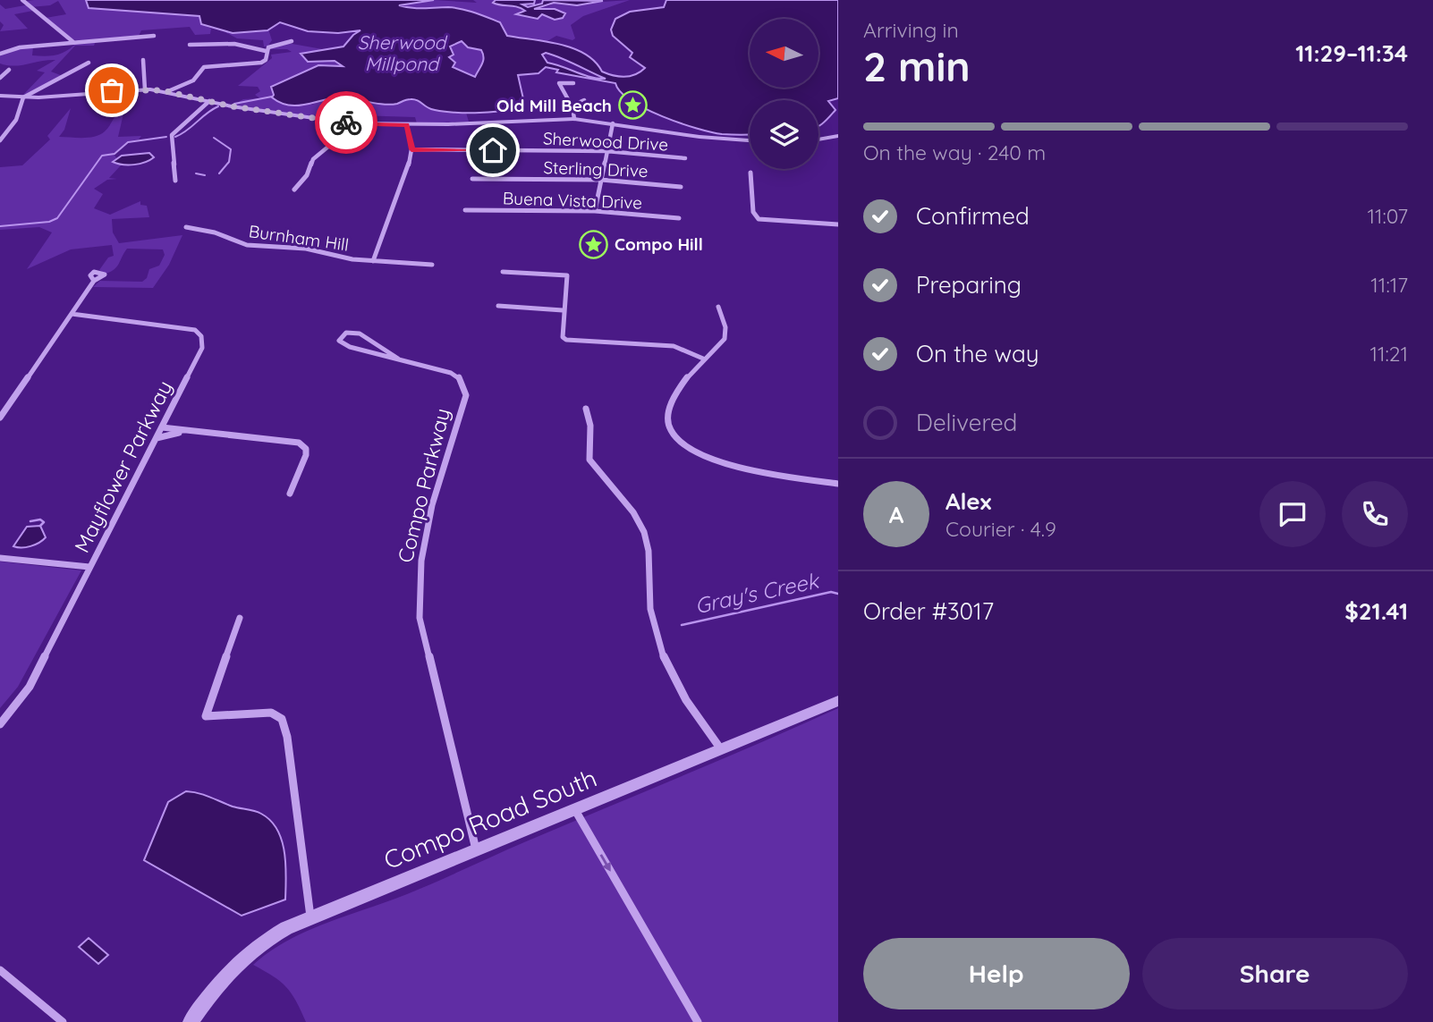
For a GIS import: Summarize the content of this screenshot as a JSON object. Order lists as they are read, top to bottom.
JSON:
{
  "streets": {
    "street": [
      "Sherwood Drive",
      "Sterling Drive",
      "Buena Vista Drive",
      "Burnham Hill",
      "Mayflower Parkway",
      "Compo Parkway",
      "Compo Road South"
    ]
  },
  "crossings": [
    ["Sherwood Drive", "Burnham Hill"],
    ["Compo Parkway", "Compo Road South"]
  ],
  "water": ["Sherwood Millpond", "Gray's Creek"],
  "places": {
    "place": ["Old Mill Beach", "Compo Hill"]
  },
  "north": "left",
  "page": {
    "heading": ["2 min", "Arriving in", "11:29–11:34"],
    "panel": [
      "Alex",
      "Courier · 4.9",
      "Order #3017",
      "$21.41"
    ],
    "bar": "On the way · 240 m",
    "list": [
      ["Confirmed", "11:07"],
      ["Preparing", "11:17"],
      ["On the way", "11:21"],
      "Delivered"
    ],
    "round": "A",
    "buttons": ["Help", "Share"]
  }
}
